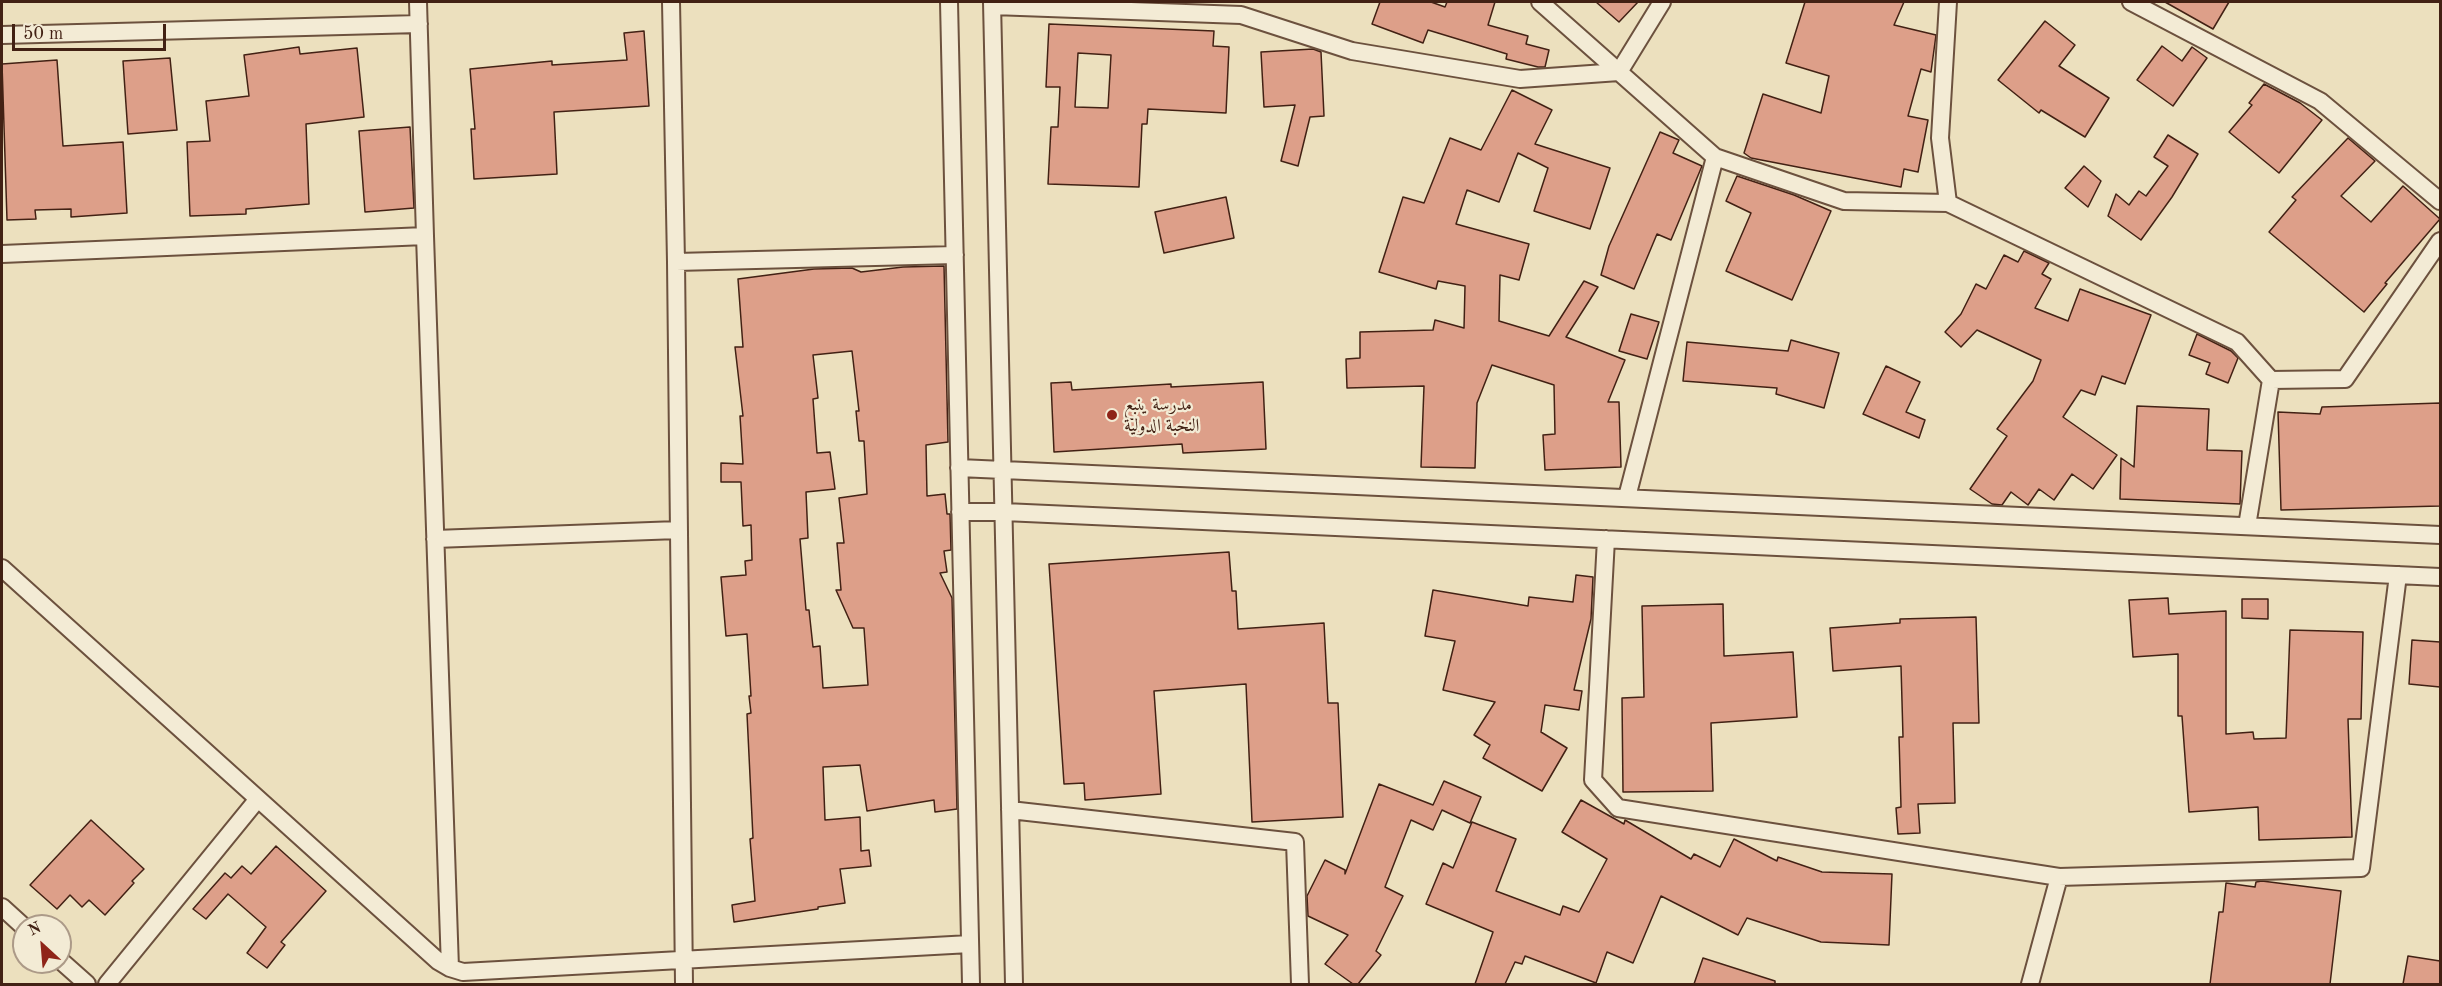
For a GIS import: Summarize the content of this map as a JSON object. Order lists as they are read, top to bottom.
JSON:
{
  "places": ["مدرسة ينبع النخبة الدولية"],
  "scale_bar": "50 m",
  "north": "top left"
}
